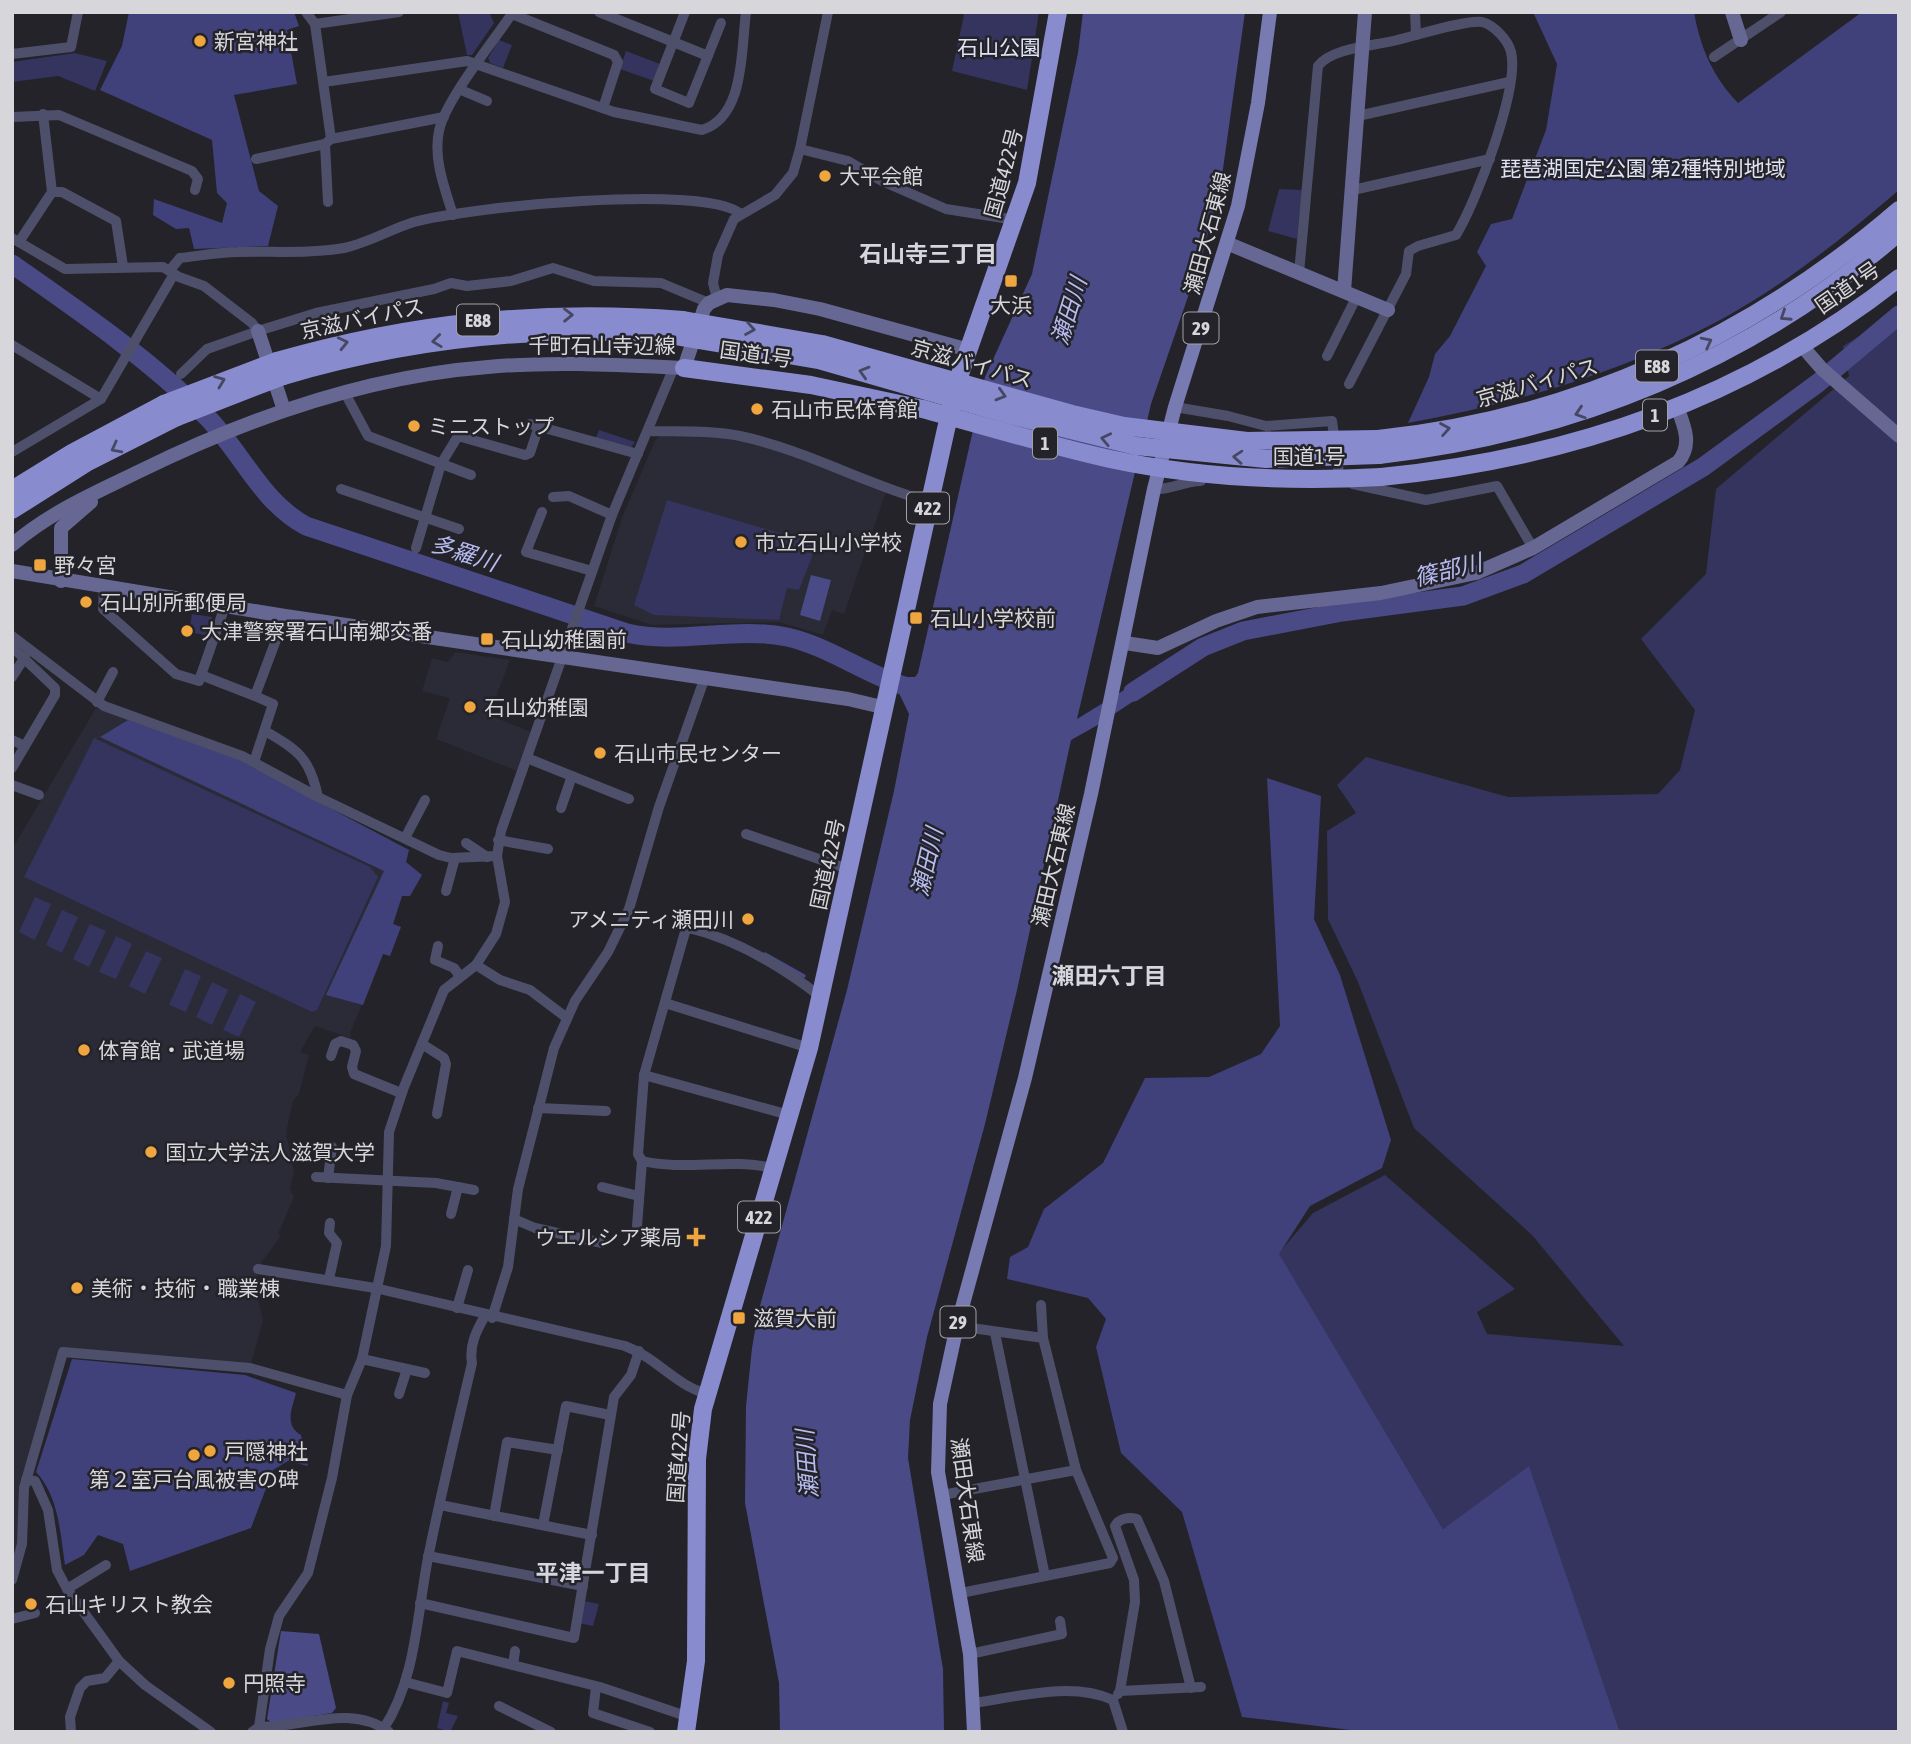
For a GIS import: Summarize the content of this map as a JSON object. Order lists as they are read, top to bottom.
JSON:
{
  "streets": {
    "highway": [
      "国道422号",
      "国道1号",
      "京滋バイパス",
      "E88",
      "1",
      "422"
    ],
    "main road": ["瀬田大石東線", "29"],
    "street": ["千町石山寺辺線"]
  },
  "crossings": [
    ["国道1号", "千町石山寺辺線"]
  ],
  "districts": ["石山寺三丁目", "瀬田六丁目", "平津一丁目"],
  "water": ["瀬田川", "多羅川", "篠部川"],
  "parks": ["石山公園", "琵琶湖国定公園 第2種特別地域"],
  "places": {
    "other": [
      "新宮神社",
      "大平会館",
      "石山市民体育館",
      "ミニストップ",
      "市立石山小学校",
      "石山別所郵便局",
      "大津警察署石山南郷交番",
      "石山幼稚園",
      "石山市民センター",
      "アメニティ瀬田川",
      "体育館・武道場",
      "国立大学法人滋賀大学",
      "美術・技術・職業棟",
      "戸隠神社",
      "第２室戸台風被害の碑",
      "石山キリスト教会",
      "円照寺"
    ],
    "transit": [
      "大浜",
      "野々宮",
      "石山小学校前",
      "石山幼稚園前",
      "滋賀大前"
    ],
    "health": ["ウエルシア薬局"]
  }
}
